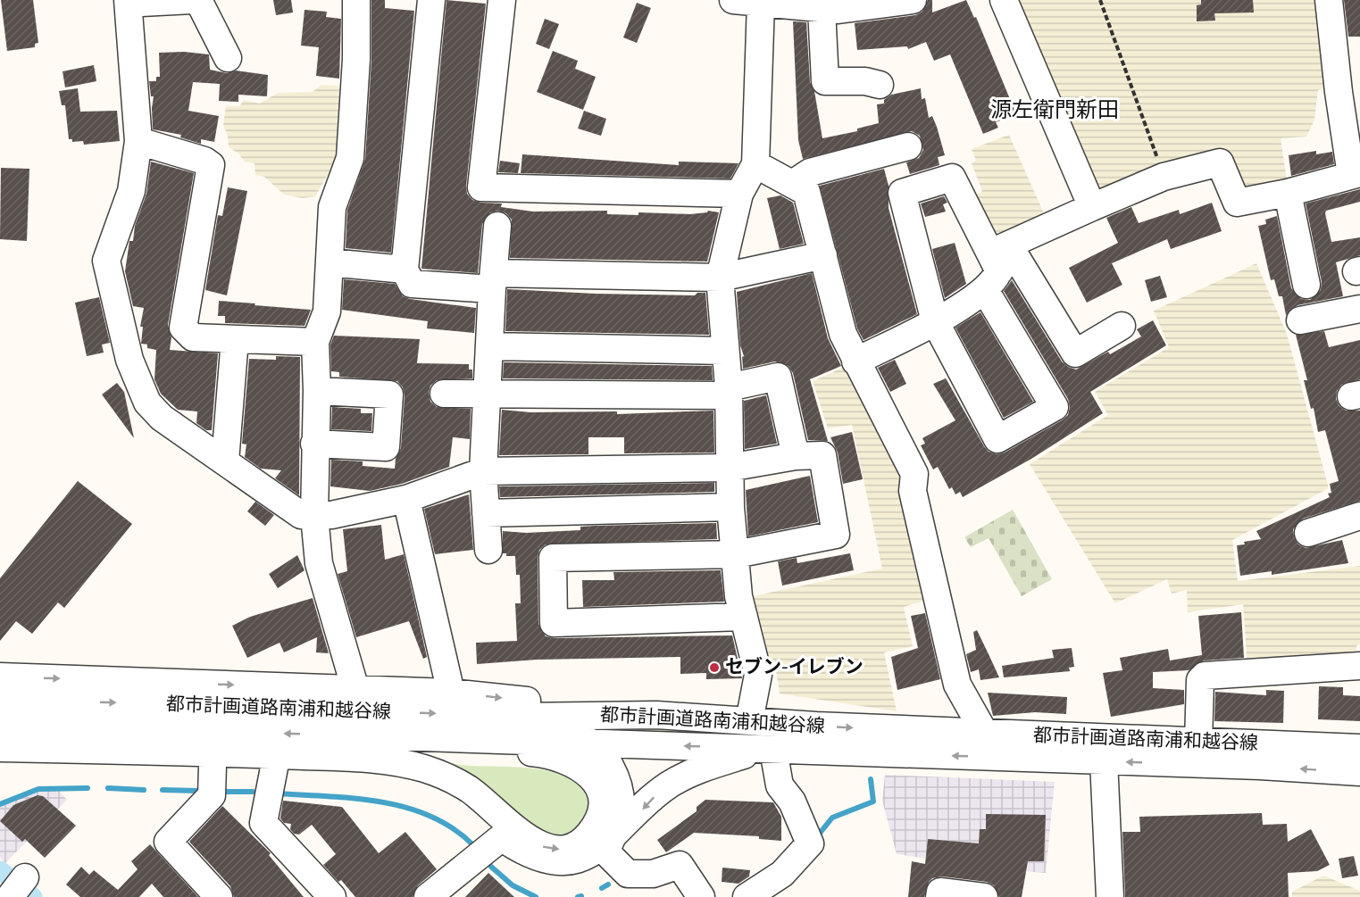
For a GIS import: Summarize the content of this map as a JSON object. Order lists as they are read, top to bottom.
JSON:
{
  "streets": {
    "street": ["都市計画道路南浦和越谷線"]
  },
  "districts": ["源左衛門新田"],
  "places": ["セブン-イレブン"]
}
